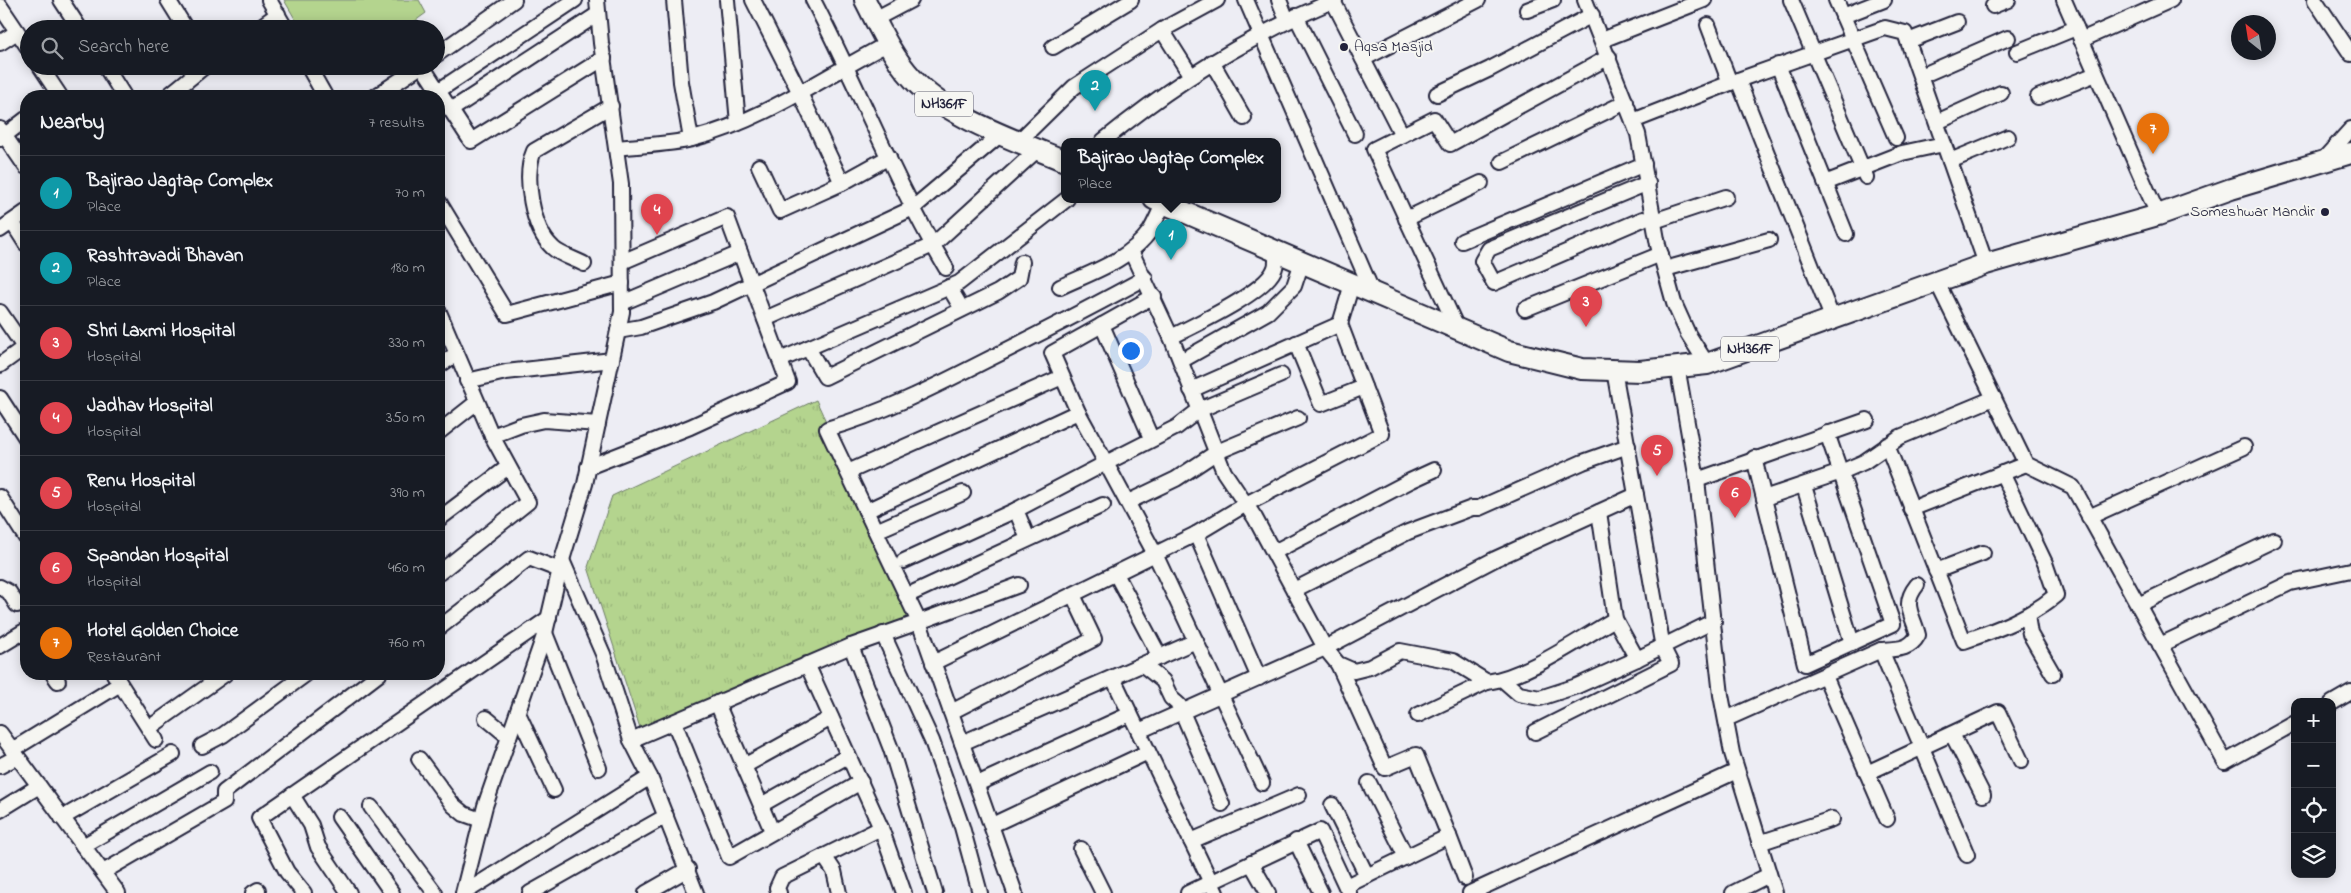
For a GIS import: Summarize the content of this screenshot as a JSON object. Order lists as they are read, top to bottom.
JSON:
{
  "streets": {
    "highway": ["NH361F"]
  },
  "places": ["Aqsa Masjid", "Someshwar Mandir"],
  "north": "top left",
  "page": {
    "search": "Search here",
    "pins": [
      "2",
      "7",
      "4",
      "1",
      "3",
      "5",
      "6"
    ],
    "heading": ["Nearby", "7 results"],
    "popup": ["Bajirao Jagtap Complex", "Place"],
    "list": [
      {
        "mark": "1",
        "name": "Bajirao Jagtap Complex",
        "note": "Place",
        "value": "70 m"
      },
      {
        "mark": "2",
        "name": "Rashtravadi Bhavan",
        "note": "Place",
        "value": "180 m"
      },
      {
        "mark": "3",
        "name": "Shri Laxmi Hospital",
        "note": "Hospital",
        "value": "330 m"
      },
      {
        "mark": "4",
        "name": "Jadhav Hospital",
        "note": "Hospital",
        "value": "350 m"
      },
      {
        "mark": "5",
        "name": "Renu Hospital",
        "note": "Hospital",
        "value": "390 m"
      },
      {
        "mark": "6",
        "name": "Spandan Hospital",
        "note": "Hospital",
        "value": "460 m"
      },
      {
        "mark": "7",
        "name": "Hotel Golden Choice",
        "note": "Restaurant",
        "value": "760 m"
      }
    ],
    "map_buttons": ["+", "−"]
  }
}
